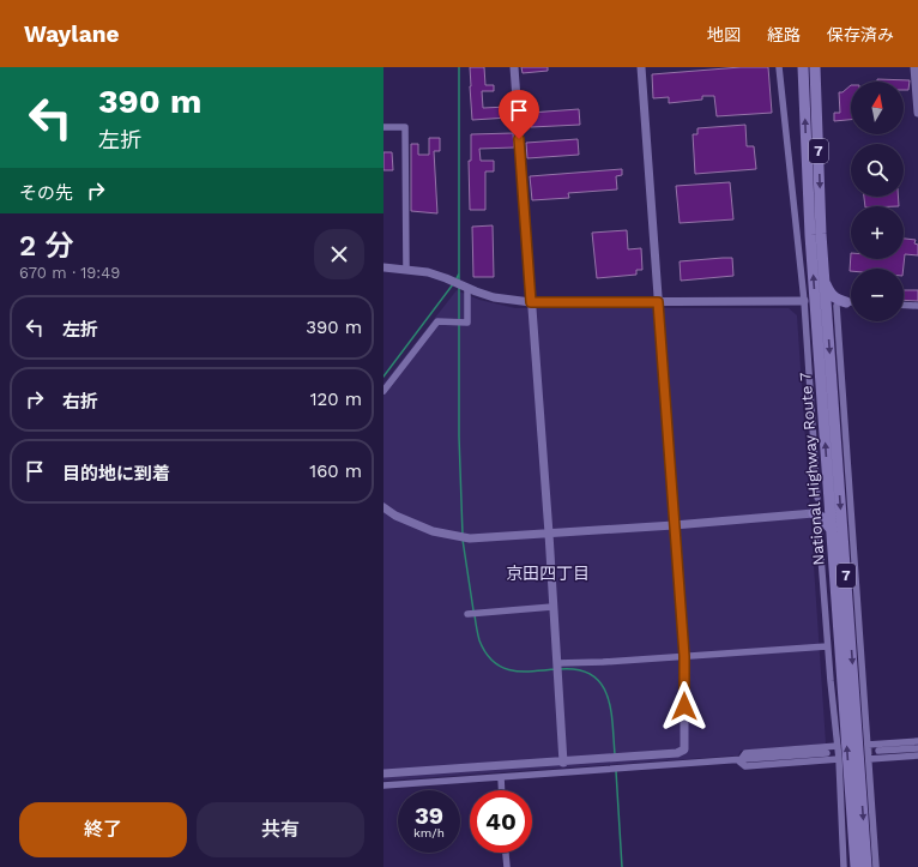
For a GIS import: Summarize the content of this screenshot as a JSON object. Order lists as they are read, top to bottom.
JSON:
{
  "streets": {
    "highway": ["7", "National Highway Route 7"]
  },
  "districts": ["京田四丁目"],
  "north": "top",
  "page": {
    "header": "Waylane",
    "nav": ["地図", "経路", "保存済み"],
    "turn": ["390 m", "左折"],
    "map_buttons": ["+", "−"],
    "then": "その先",
    "heading": ["2 分", "670 m · 19:49"],
    "list": [
      {
        "name": "左折",
        "value": "390 m"
      },
      {
        "name": "右折",
        "value": "120 m"
      },
      {
        "name": "目的地に到着",
        "value": "160 m"
      }
    ],
    "speed": "39 km/h",
    "limit": "40",
    "buttons": ["終了", "共有"]
  }
}
